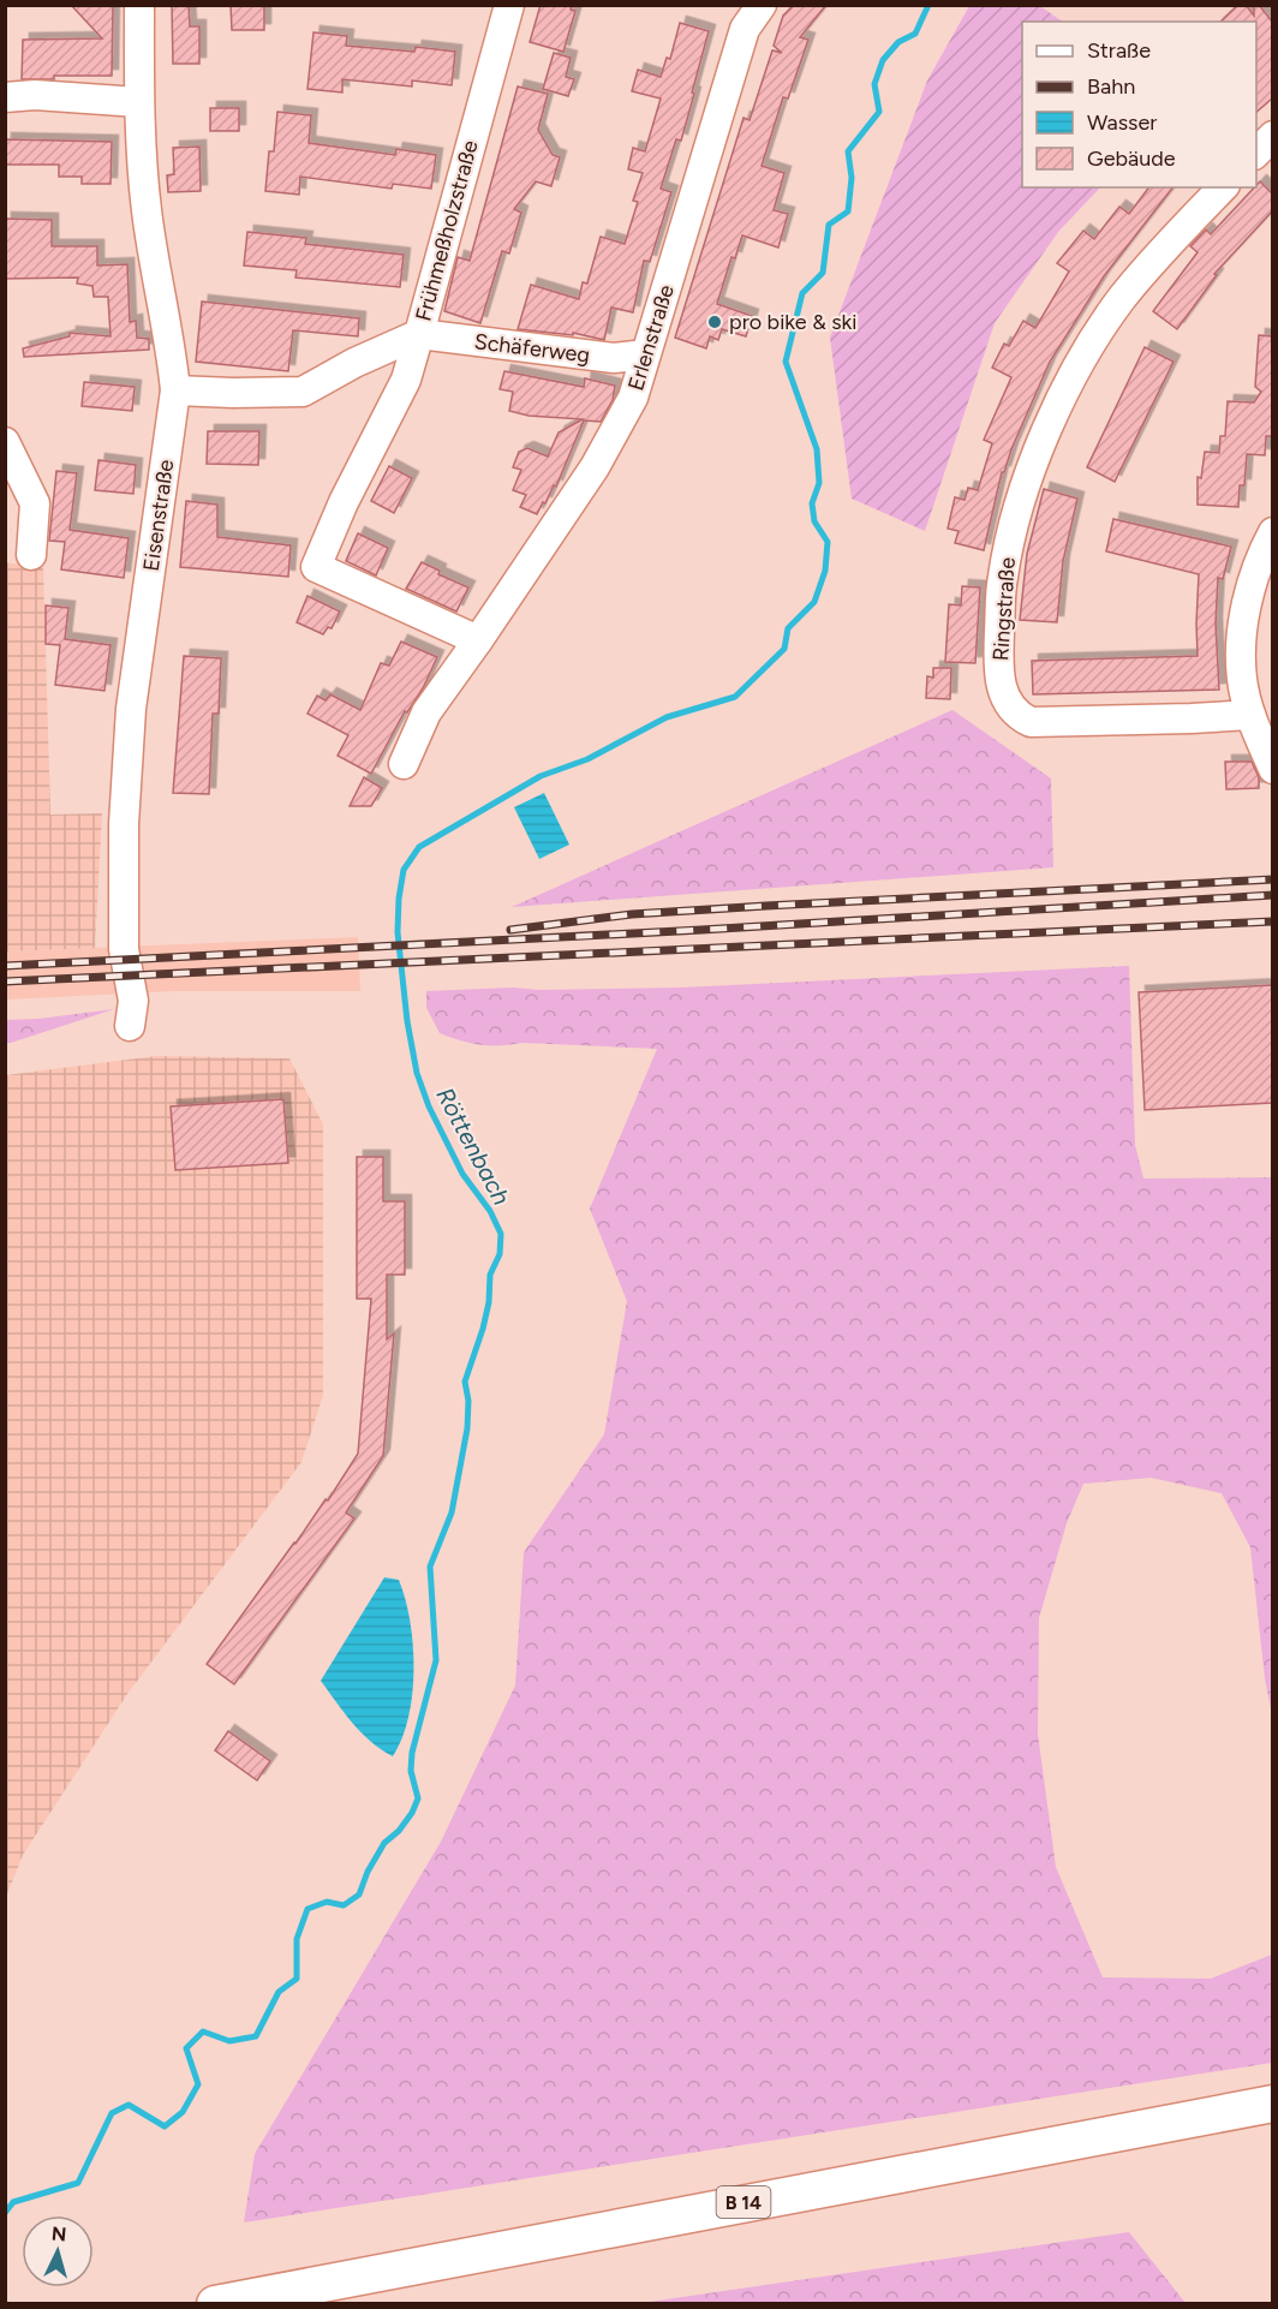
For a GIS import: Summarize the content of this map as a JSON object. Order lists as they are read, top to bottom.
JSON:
{
  "streets": {
    "main road": ["B 14"],
    "street": [
      "Frühmeßholzstraße",
      "Erlenstraße",
      "Schäferweg",
      "Eisenstraße",
      "Ringstraße"
    ]
  },
  "crossings": [
    ["Frühmeßholzstraße", "Schäferweg"],
    ["Frühmeßholzstraße", "Eisenstraße"],
    ["Erlenstraße", "Schäferweg"]
  ],
  "water": ["Röttenbach"],
  "places": ["pro bike & ski"],
  "legend": [
    "Straße",
    "Bahn",
    "Wasser",
    "Gebäude"
  ],
  "north": "top"
}
